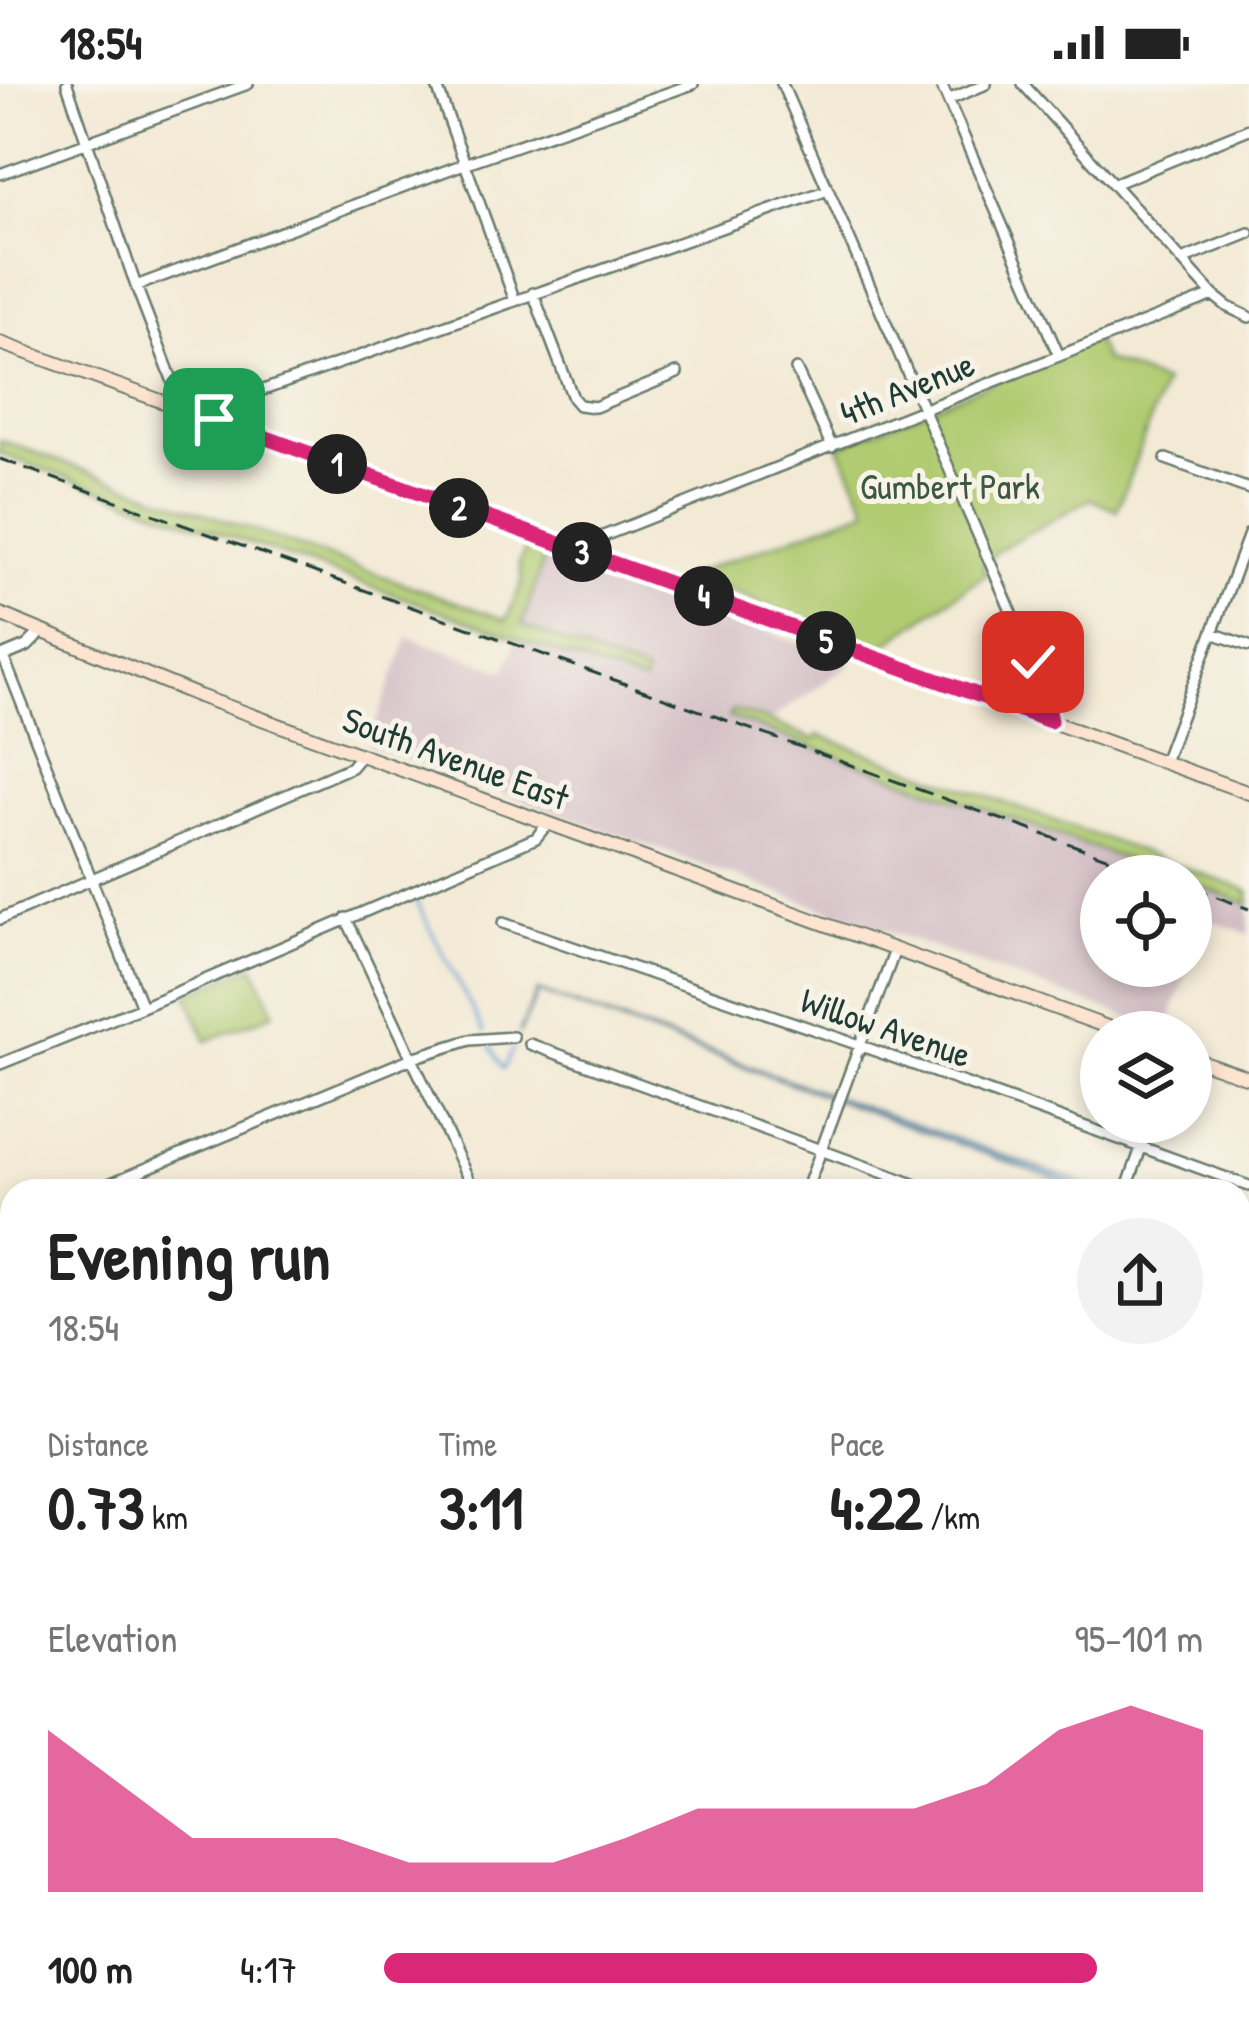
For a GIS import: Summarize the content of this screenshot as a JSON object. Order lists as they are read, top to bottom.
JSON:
{
  "streets": {
    "main road": ["South Avenue East"],
    "street": ["4th Avenue", "Willow Avenue"]
  },
  "parks": ["Gumbert Park"],
  "page": {
    "status": "18:54",
    "pins": [
      "1",
      "2",
      "3",
      "4",
      "5"
    ],
    "heading": ["Evening run", "18:54"],
    "stats": [
      ["Distance", "0.73 km"],
      ["Time", "3:11"],
      ["Pace", "4:22 /km"]
    ],
    "chart": ["Elevation", "95–101 m"],
    "list": [
      {
        "name": "100 m",
        "note": "4:17"
      }
    ]
  }
}
